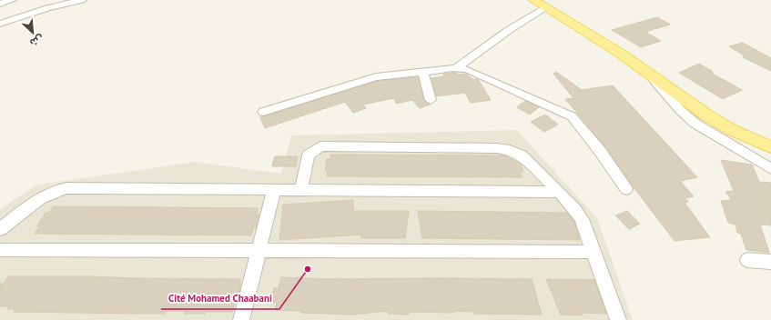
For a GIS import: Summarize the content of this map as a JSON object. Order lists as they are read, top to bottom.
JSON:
{
  "places": ["Cité Mohamed Chaabani"],
  "north": "bottom right"
}
